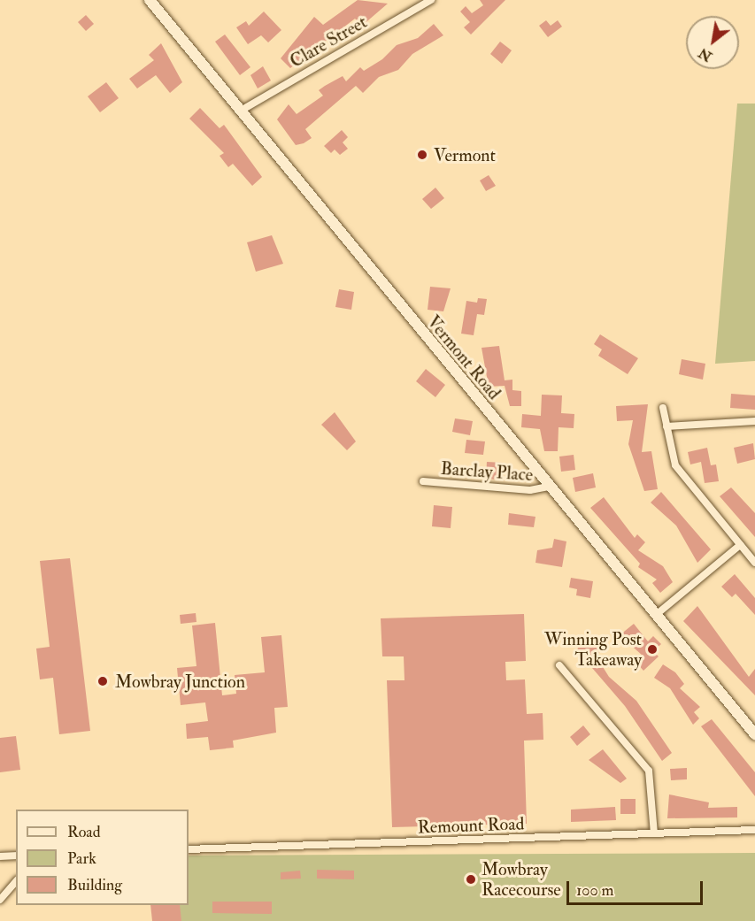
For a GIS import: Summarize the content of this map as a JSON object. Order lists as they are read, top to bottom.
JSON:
{
  "streets": {
    "street": [
      "Clare Street",
      "Vermont Road",
      "Barclay Place",
      "Remount Road"
    ]
  },
  "crossings": [
    ["Clare Street", "Vermont Road"],
    ["Vermont Road", "Barclay Place"]
  ],
  "places": [
    "Vermont",
    "Winning Post Takeaway",
    "Mowbray Junction",
    "Mowbray Racecourse"
  ],
  "legend": ["Road", "Park", "Building"],
  "scale_bar": "100 m",
  "north": "bottom left"
}
